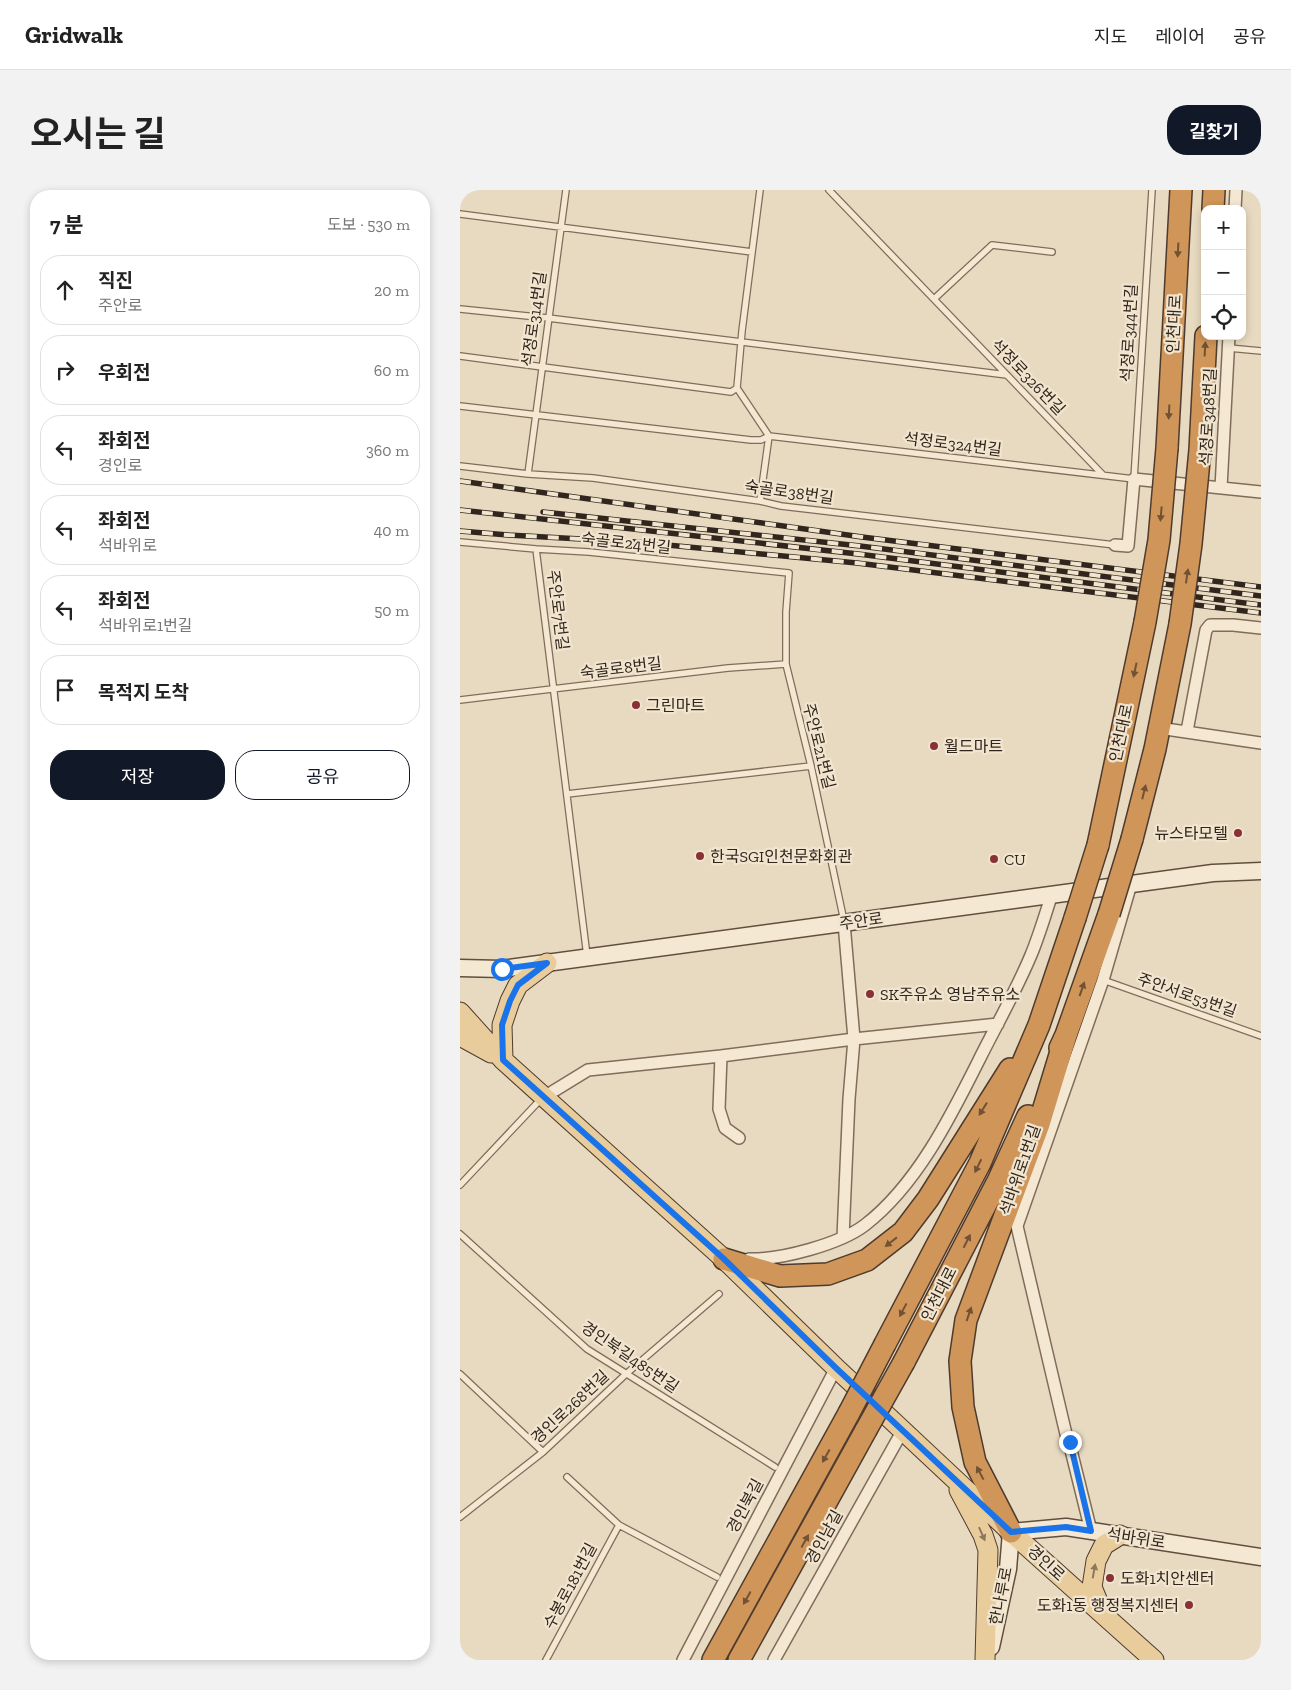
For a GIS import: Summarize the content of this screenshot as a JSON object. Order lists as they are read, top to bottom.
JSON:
{
  "streets": {
    "highway": ["인천대로"],
    "main road": [
      "주안로",
      "석바위로",
      "경인로",
      "한나루로"
    ],
    "street": [
      "석정로348번길",
      "석바위로1번길",
      "경인북길",
      "경인남길"
    ],
    "lane": [
      "석정로314번길",
      "석정로344번길",
      "석정로326번길",
      "석정로324번길",
      "숙골로38번길",
      "숙골로24번길",
      "주안로7번길",
      "숙골로8번길",
      "주안로21번길",
      "주안서로53번길",
      "경인북길485번길",
      "경인로268번길",
      "수봉로181번길"
    ]
  },
  "crossings": [
    ["석정로314번길", "석정로324번길"],
    ["석정로314번길", "숙골로38번길"],
    ["석정로344번길", "석정로324번길"],
    ["석정로326번길", "석정로324번길"],
    ["숙골로24번길", "주안로7번길"],
    ["숙골로24번길", "주안로21번길"],
    ["주안로7번길", "숙골로8번길"],
    ["주안로7번길", "주안로"],
    ["숙골로8번길", "주안로21번길"],
    ["주안로21번길", "주안로"],
    ["주안로", "석바위로1번길"],
    ["주안서로53번길", "석바위로1번길"],
    ["석바위로1번길", "석바위로"],
    ["경인북길485번길", "경인로268번길"],
    ["경인북길", "경인로"],
    ["경인남길", "경인로"],
    ["석바위로", "경인로"],
    ["석바위로", "한나루로"],
    ["경인로", "한나루로"]
  ],
  "places": [
    "그린마트",
    "월드마트",
    "뉴스타모텔",
    "한국SGI인천문화회관",
    "CU",
    "SK주유소 영남주유소",
    "도화1치안센터",
    "도화1동 행정복지센터"
  ],
  "page": {
    "header": "Gridwalk",
    "nav": ["지도", "레이어", "공유"],
    "title": "오시는 길",
    "buttons": [
      "길찾기",
      ["저장", "공유"]
    ],
    "heading": ["7 분", "도보 · 530 m"],
    "map_buttons": ["+", "−"],
    "list": [
      ["직진", "주안로", "20 m"],
      ["우회전", "60 m"],
      ["좌회전", "경인로", "360 m"],
      ["좌회전", "석바위로", "40 m"],
      ["좌회전", "석바위로1번길", "50 m"],
      "목적지 도착"
    ]
  }
}
